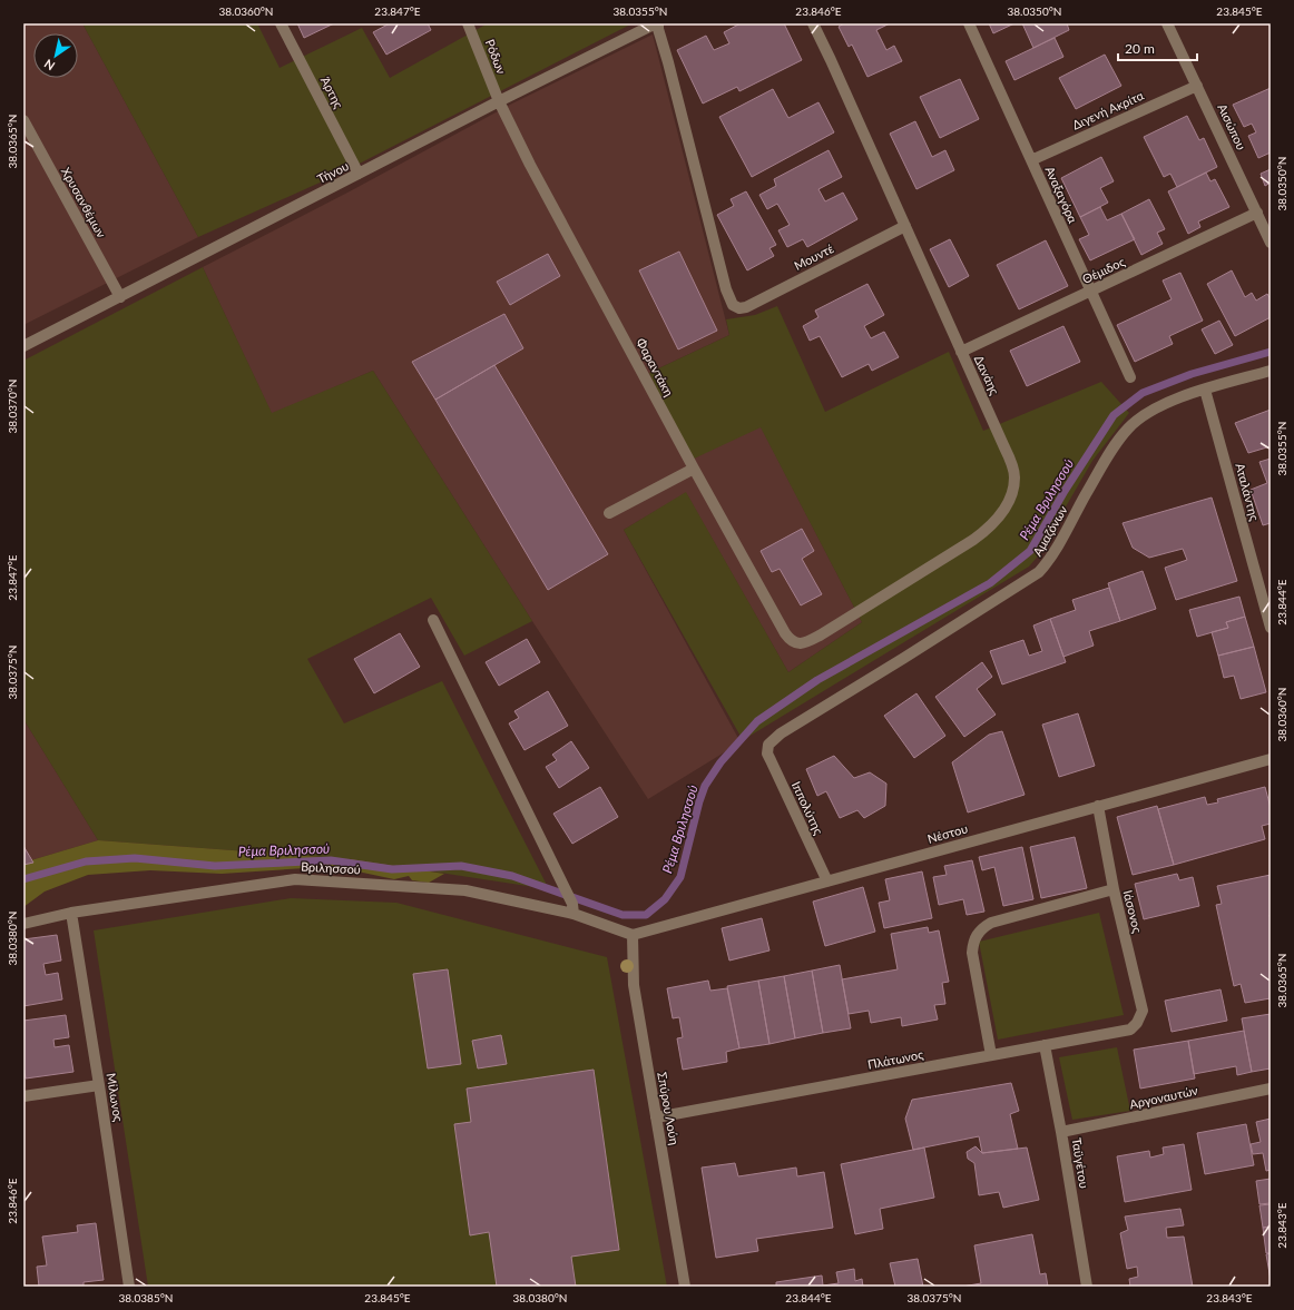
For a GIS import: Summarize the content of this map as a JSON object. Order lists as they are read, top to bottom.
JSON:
{
  "streets": {
    "street": [
      "Ρόδων",
      "Άρτης",
      "Διγενή Ακρίτα",
      "Αισώπου",
      "Τήνου",
      "Αναξαγόρα",
      "Χρυσανθέμων",
      "Μουντέ",
      "Θέμιδος",
      "Φαραντάκη",
      "Δανάης",
      "Αταλάντης",
      "Αμαζόνων",
      "Ιππολύτης",
      "Νέστου",
      "Βριλησσού",
      "Ιάσονος",
      "Πλάτωνος",
      "Μίλωνος",
      "Αργοναυτών",
      "Σπύρου Λούη",
      "Ταϋγέτου"
    ]
  },
  "crossings": [
    ["Ρόδων", "Τήνου"],
    ["Ρόδων", "Φαραντάκη"],
    ["Άρτης", "Τήνου"],
    ["Διγενή Ακρίτα", "Αισώπου"],
    ["Διγενή Ακρίτα", "Αναξαγόρα"],
    ["Αισώπου", "Θέμιδος"],
    ["Τήνου", "Χρυσανθέμων"],
    ["Τήνου", "Μουντέ"],
    ["Τήνου", "Φαραντάκη"],
    ["Αναξαγόρα", "Θέμιδος"],
    ["Μουντέ", "Δανάης"],
    ["Θέμιδος", "Δανάης"],
    ["Φαραντάκη", "Δανάης"],
    ["Αταλάντης", "Αμαζόνων"],
    ["Αμαζόνων", "Ιππολύτης"],
    ["Ιππολύτης", "Νέστου"],
    ["Νέστου", "Βριλησσού"],
    ["Νέστου", "Ιάσονος"],
    ["Νέστου", "Σπύρου Λούη"],
    ["Βριλησσού", "Μίλωνος"],
    ["Βριλησσού", "Σπύρου Λούη"],
    ["Ιάσονος", "Πλάτωνος"],
    ["Πλάτωνος", "Σπύρου Λούη"],
    ["Πλάτωνος", "Ταϋγέτου"],
    ["Αργοναυτών", "Ταϋγέτου"]
  ],
  "water": ["Ρέμα Βριλησσού"],
  "scale_bar": "20 m",
  "north": "bottom left",
  "coordinates": [
    "38.0360°N",
    "23.847°E",
    "38.0355°N",
    "23.846°E",
    "38.0350°N",
    "23.845°E",
    "38.0365°N",
    "38.0370°N",
    "23.844°E",
    "38.0375°N",
    "38.0380°N",
    "23.843°E",
    "38.0385°N"
  ]
}
